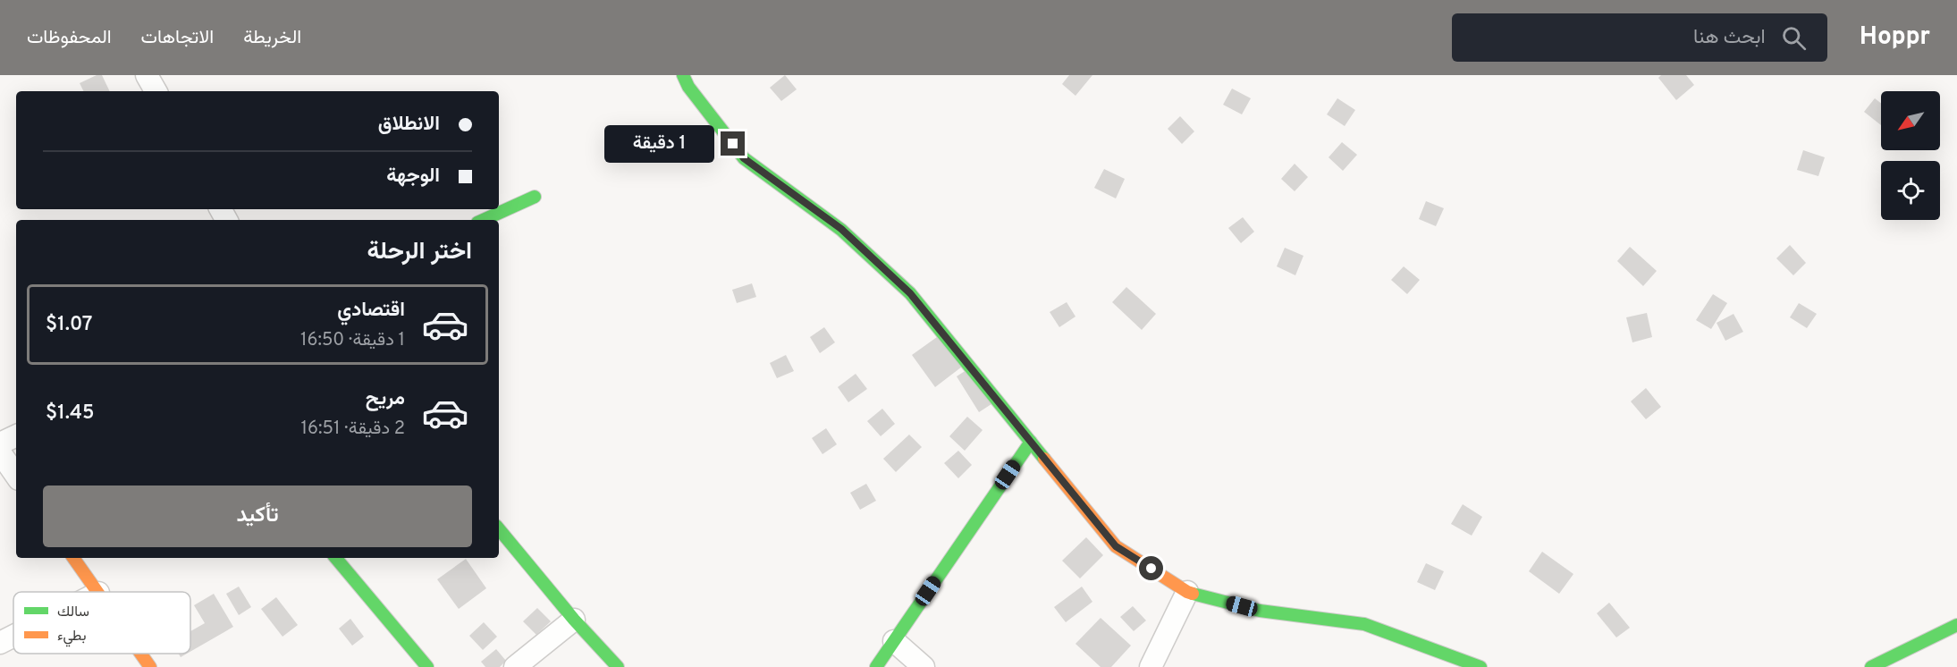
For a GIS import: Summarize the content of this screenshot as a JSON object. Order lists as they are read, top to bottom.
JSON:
{
  "legend": ["سالك", "بطيء"],
  "north": "bottom left",
  "page": {
    "header": "Hoppr",
    "search": "ابحث هنا",
    "nav": ["الخريطة", "الاتجاهات", "المحفوظات"],
    "banner": ["الانطلاق", "الوجهة"],
    "bubble": "1 دقيقة",
    "heading": "اختر الرحلة",
    "list": [
      {
        "name": "اقتصادي",
        "note": "1 دقيقة · 16:50",
        "value": "$1.07"
      },
      {
        "name": "مريح",
        "note": "2 دقيقة · 16:51",
        "value": "$1.45"
      }
    ],
    "buttons": "تأكيد"
  }
}
